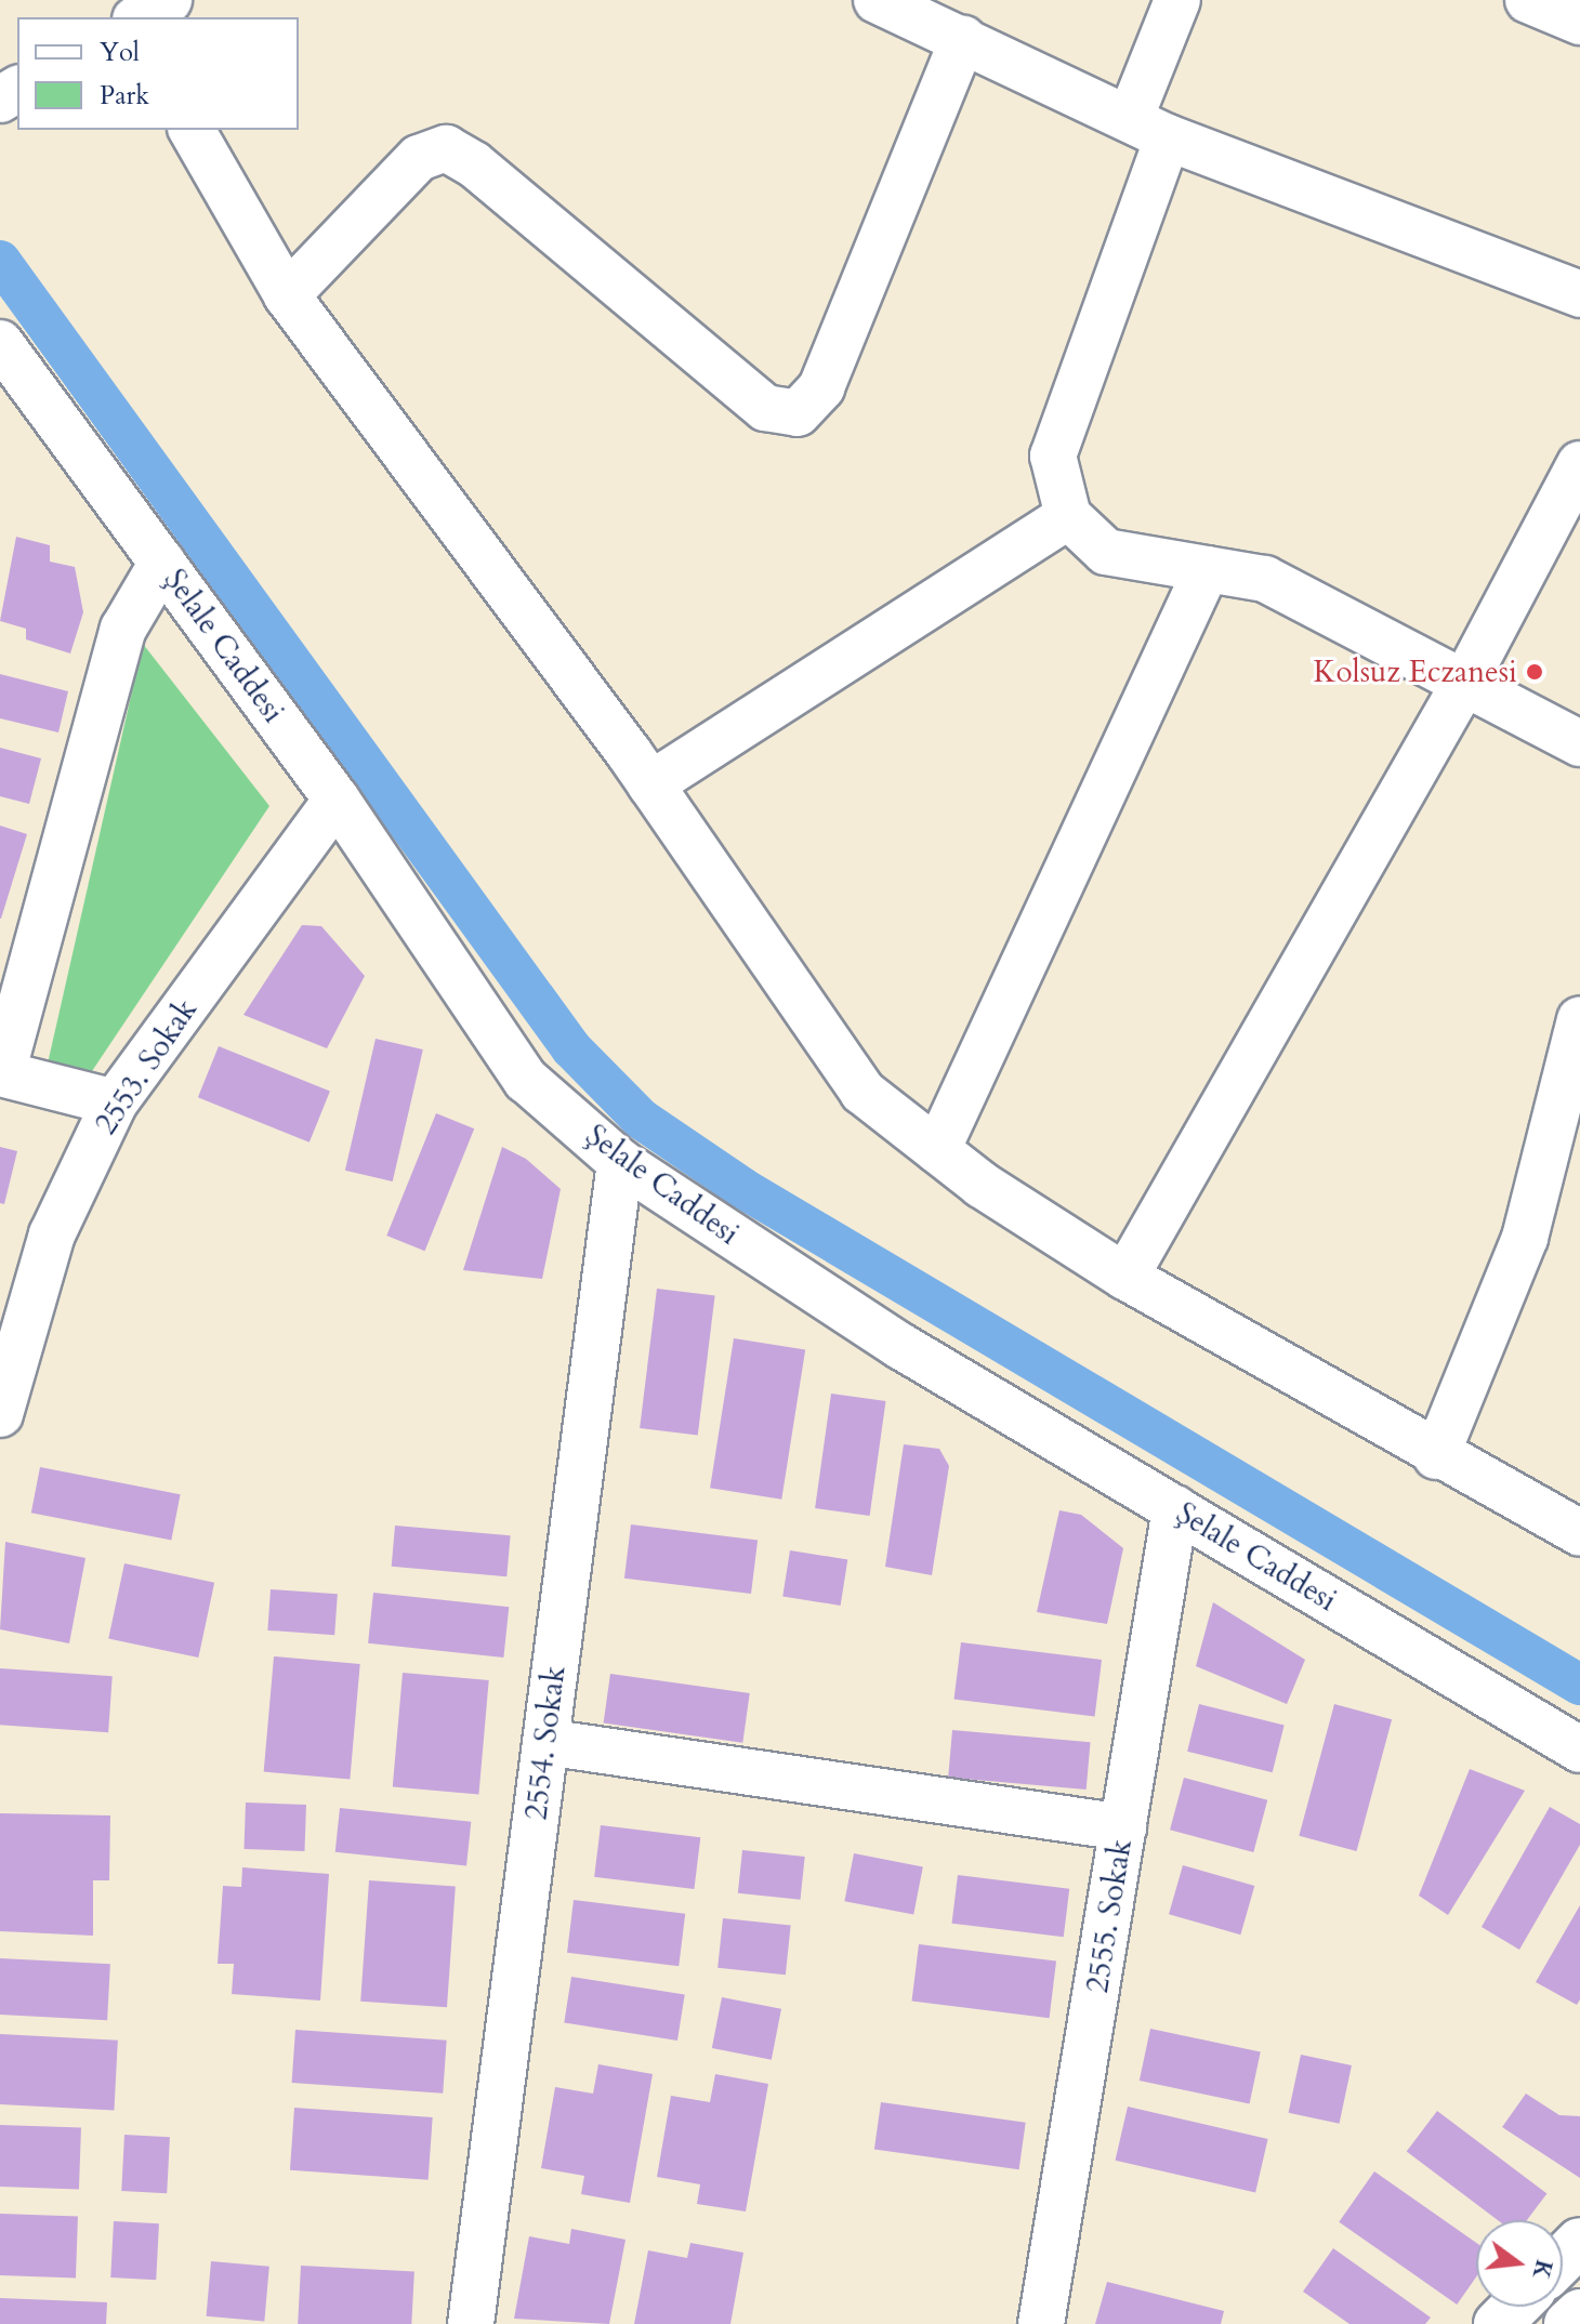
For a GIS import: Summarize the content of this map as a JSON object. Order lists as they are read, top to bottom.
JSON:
{
  "streets": {
    "street": [
      "Şelale Caddesi",
      "2553. Sokak",
      "2554. Sokak",
      "2555. Sokak"
    ]
  },
  "crossings": [
    ["Şelale Caddesi", "2553. Sokak"],
    ["Şelale Caddesi", "2554. Sokak"],
    ["Şelale Caddesi", "2555. Sokak"]
  ],
  "places": ["Kolsuz Eczanesi"],
  "legend": ["Yol", "Park"],
  "north": "right"
}
